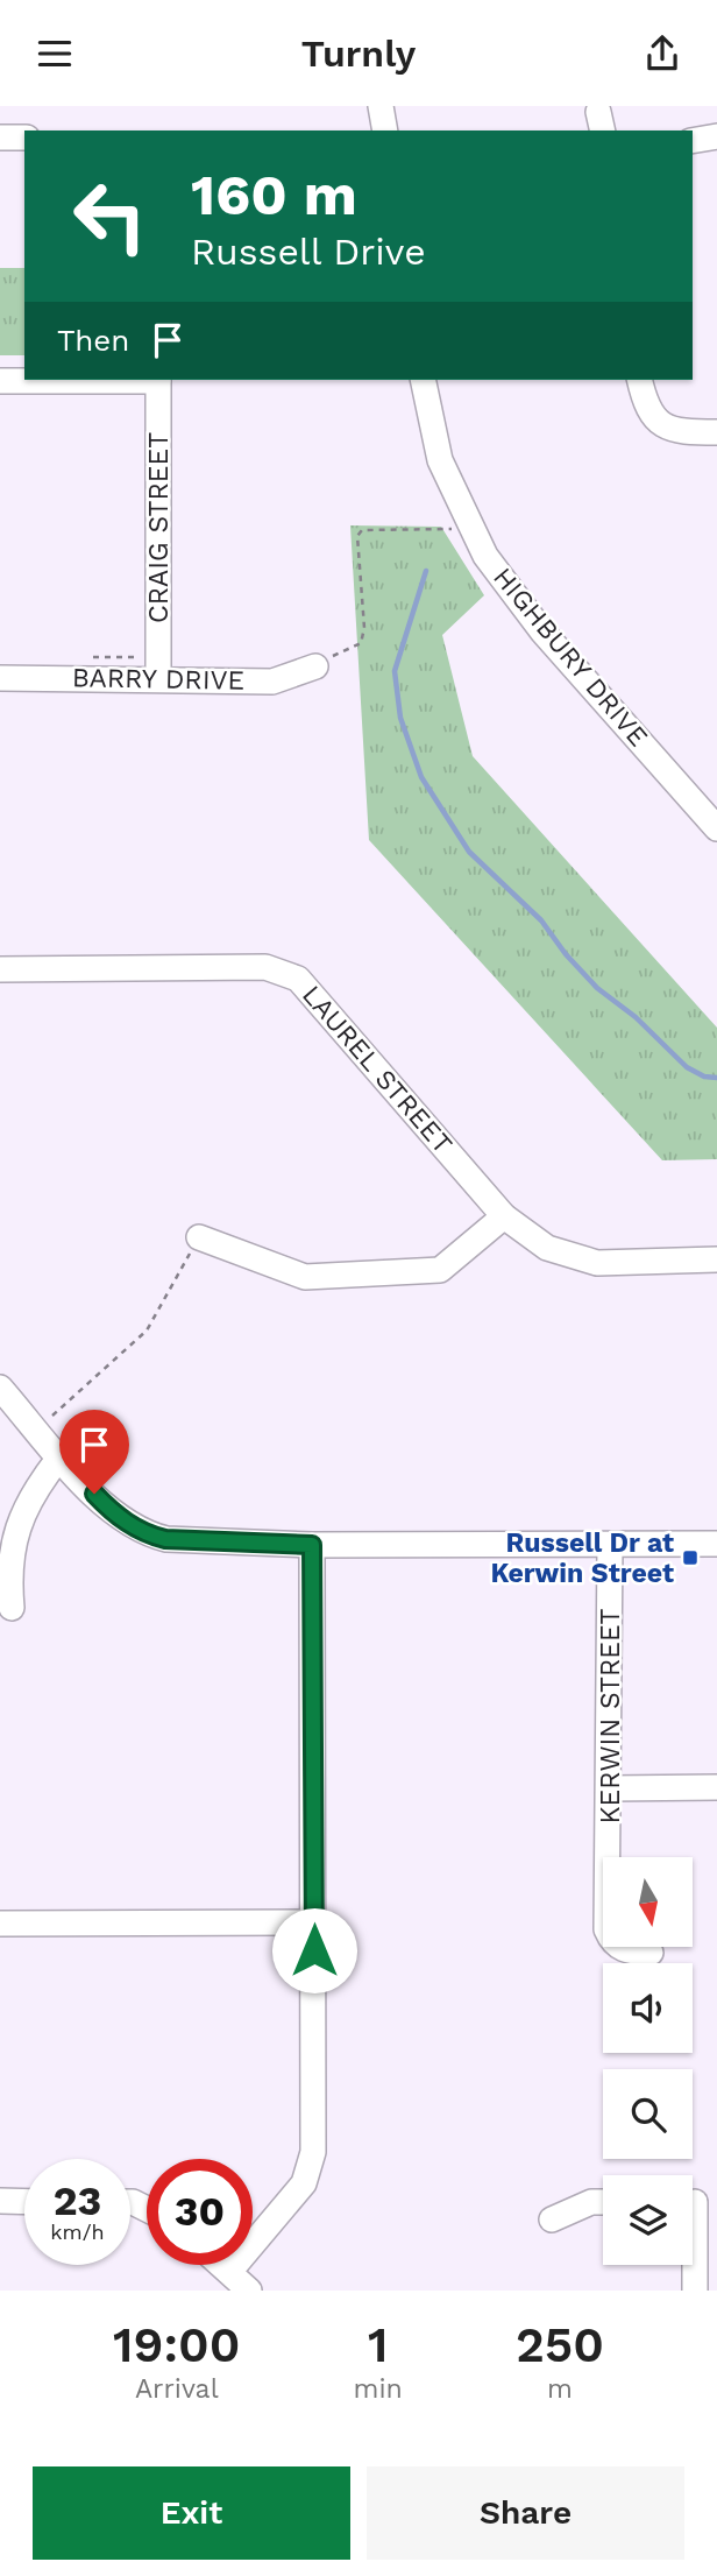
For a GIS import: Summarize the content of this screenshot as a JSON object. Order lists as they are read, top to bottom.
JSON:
{
  "streets": {
    "street": [
      "CRAIG STREET",
      "HIGHBURY DRIVE",
      "BARRY DRIVE",
      "LAUREL STREET",
      "KERWIN STREET"
    ]
  },
  "crossings": [
    ["CRAIG STREET", "BARRY DRIVE"]
  ],
  "places": {
    "transit": ["Russell Dr at Kerwin Street"]
  },
  "north": "bottom",
  "page": {
    "header": "Turnly",
    "turn": ["160 m", "Russell Drive"],
    "then": "Then",
    "speed": "23 km/h",
    "limit": "30",
    "eta": [
      "19:00",
      "Arrival",
      "1",
      "min",
      "250",
      "m"
    ],
    "buttons": ["Exit", "Share"]
  }
}
